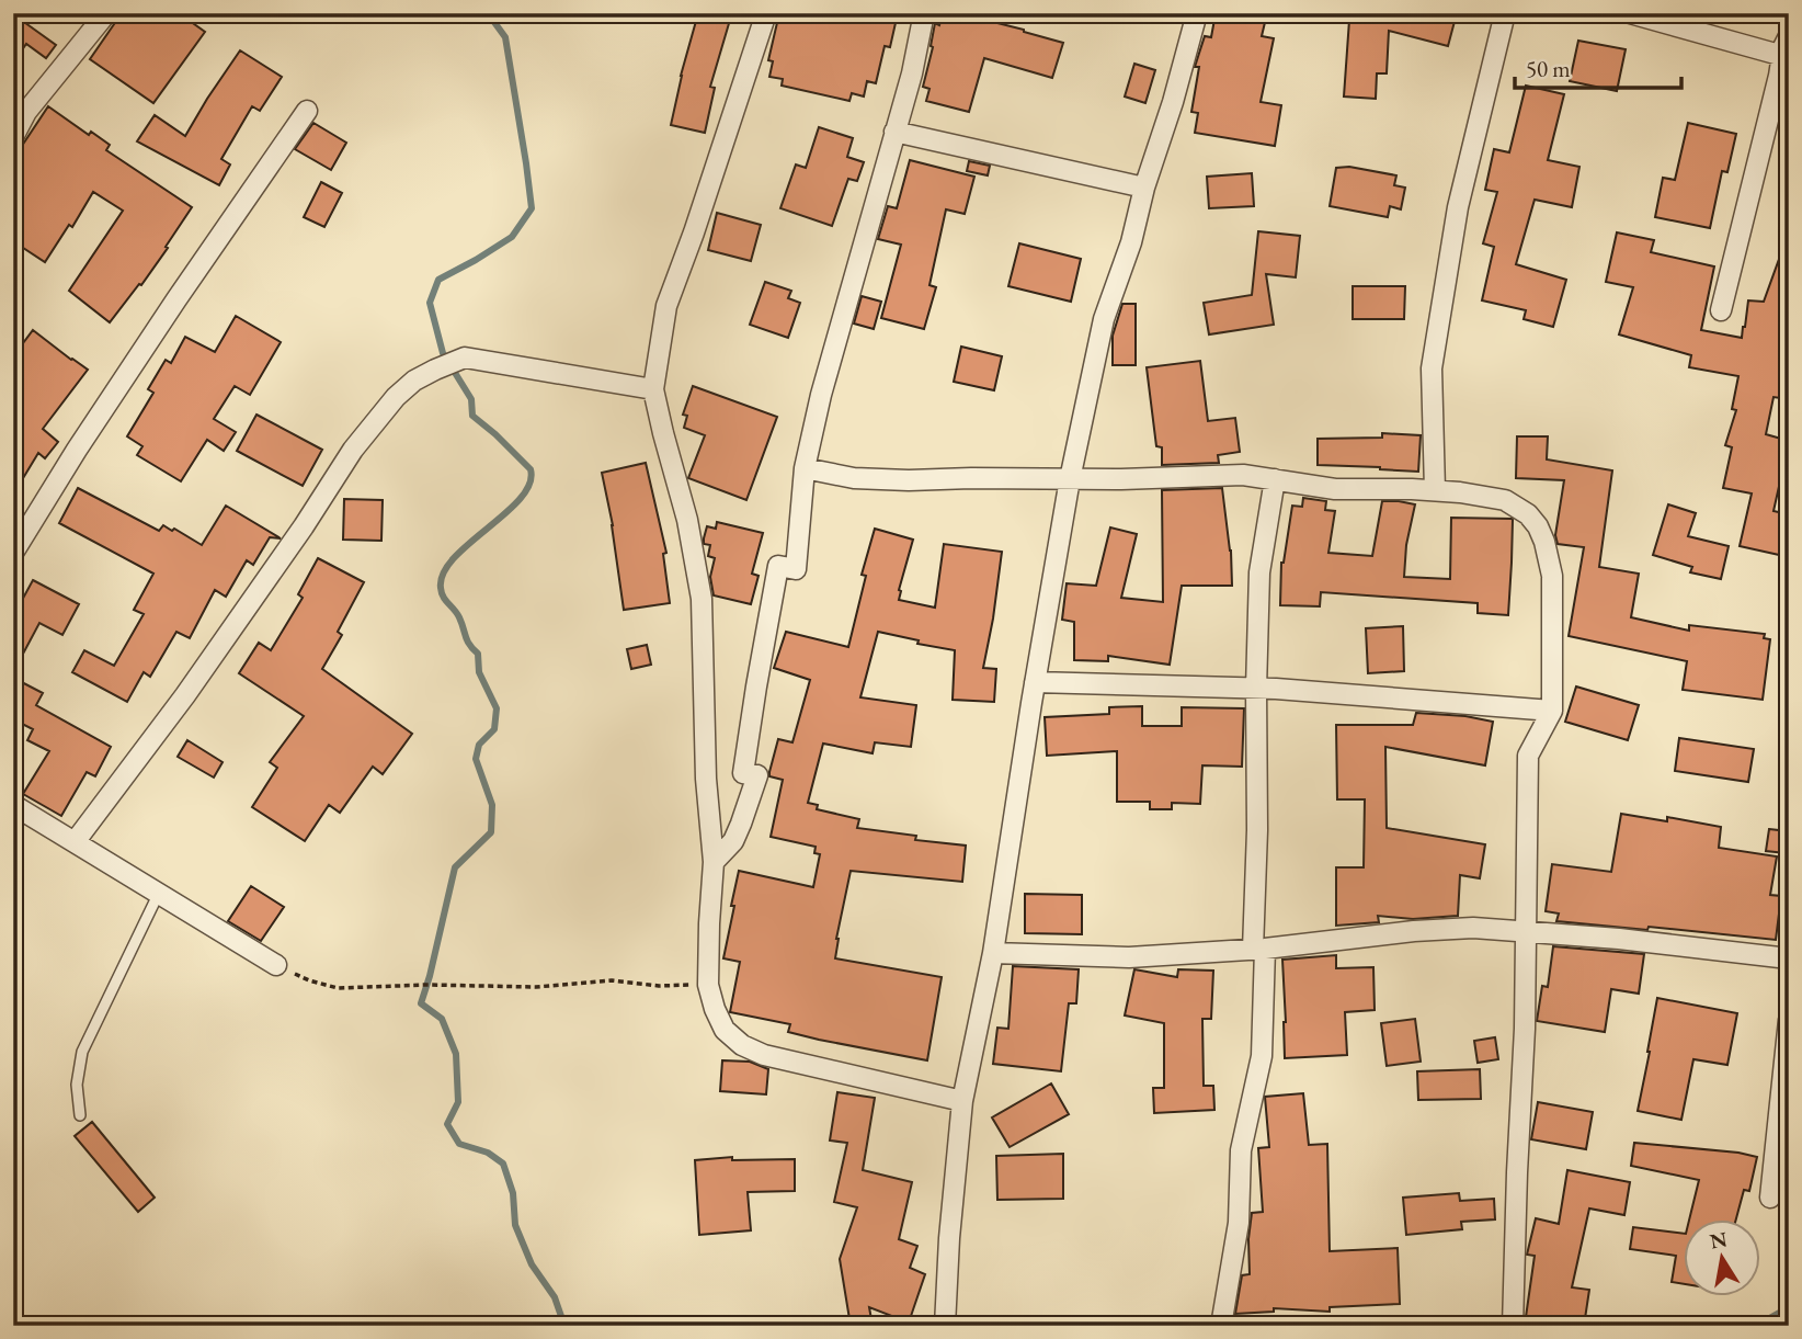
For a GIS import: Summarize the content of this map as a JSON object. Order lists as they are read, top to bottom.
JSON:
{
  "scale_bar": "50 m",
  "north": "top"
}
